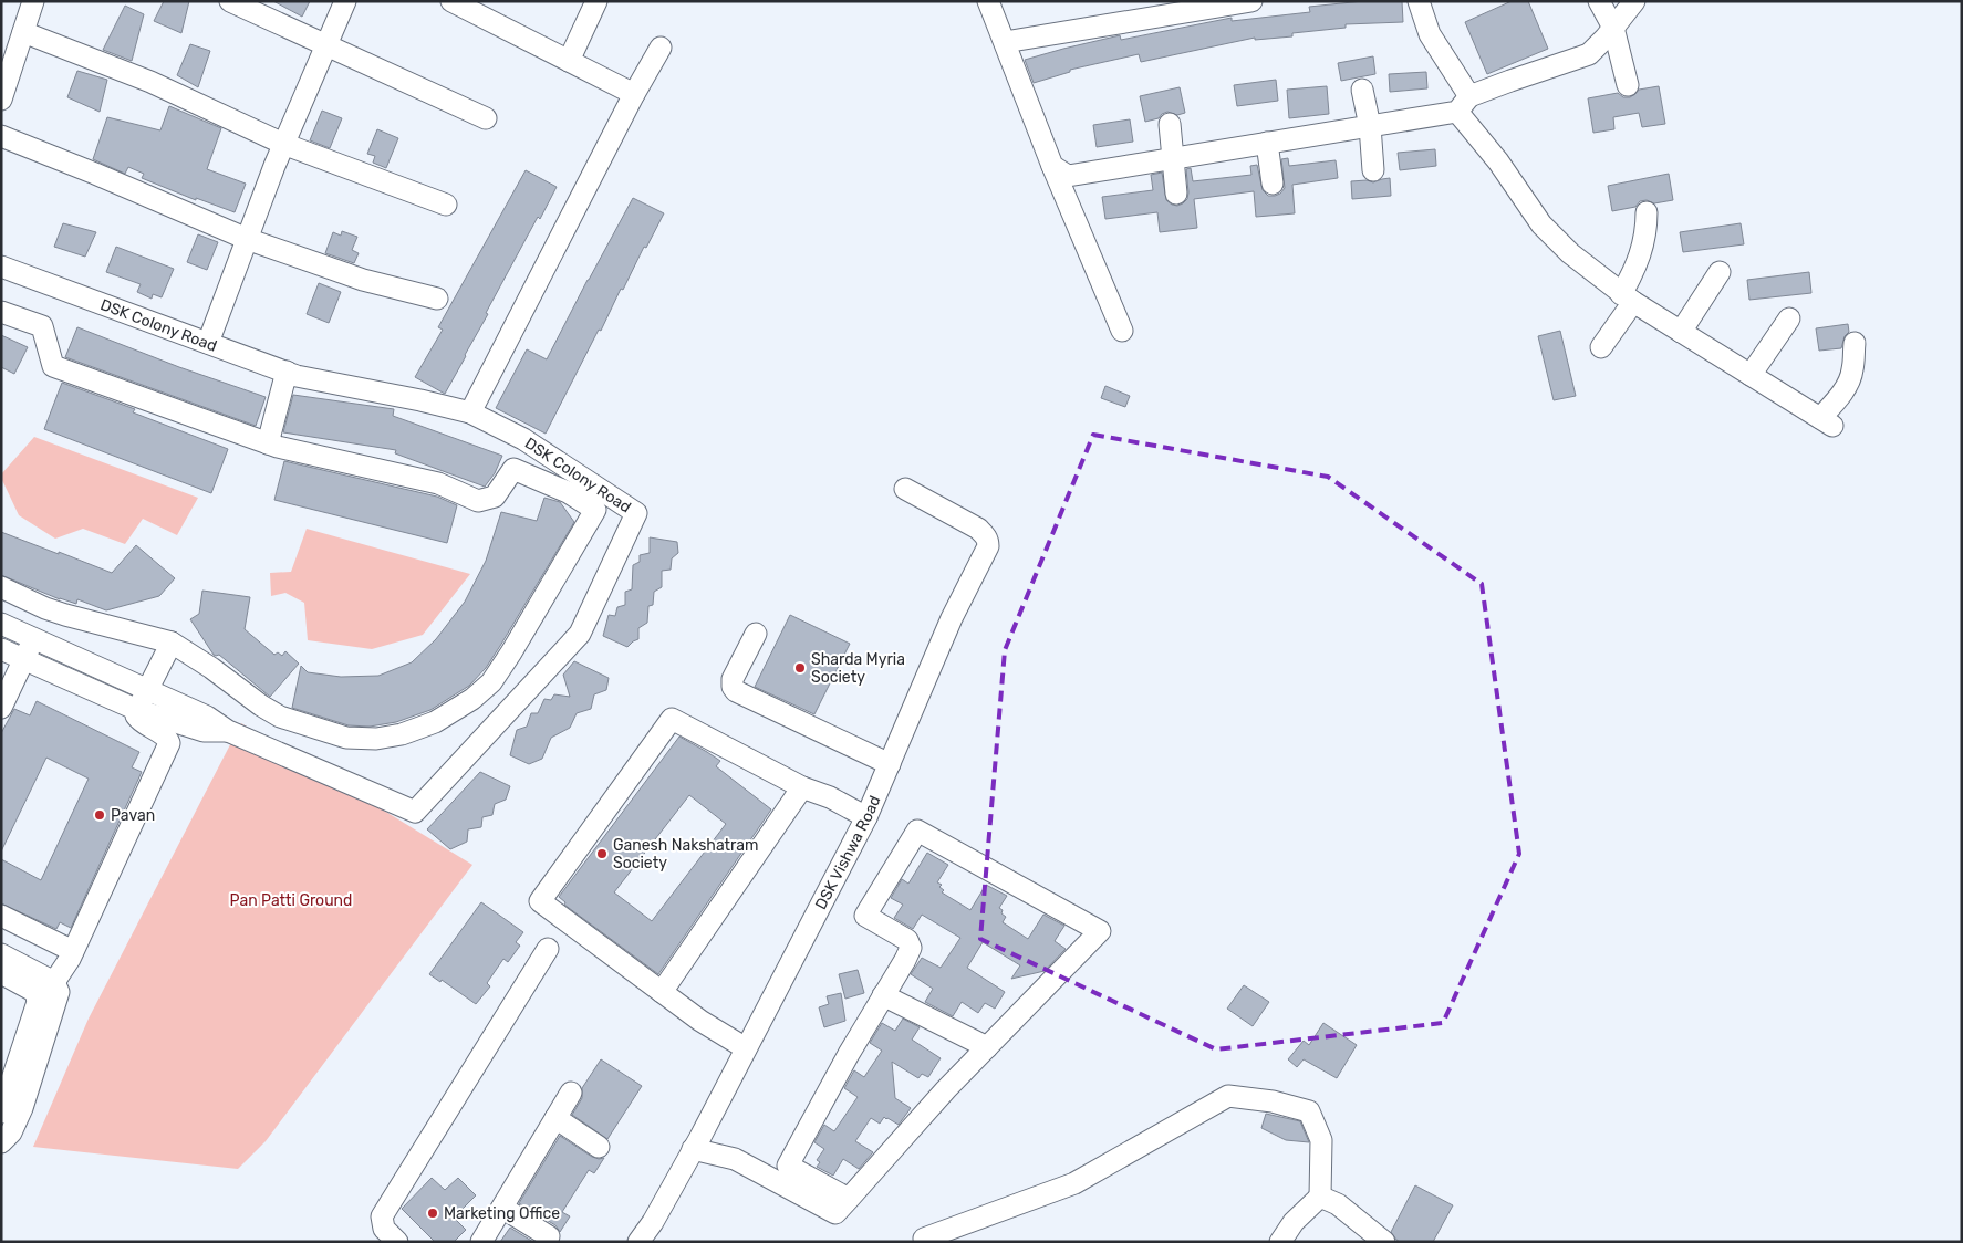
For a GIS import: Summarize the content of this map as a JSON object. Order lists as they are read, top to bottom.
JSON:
{
  "streets": {
    "street": ["DSK Colony Road", "DSK Vishwa Road"]
  },
  "parks": ["Pan Patti Ground"],
  "places": [
    "Sharda Myria Society",
    "Pavan",
    "Ganesh Nakshatram Society",
    "Marketing Office"
  ]
}
